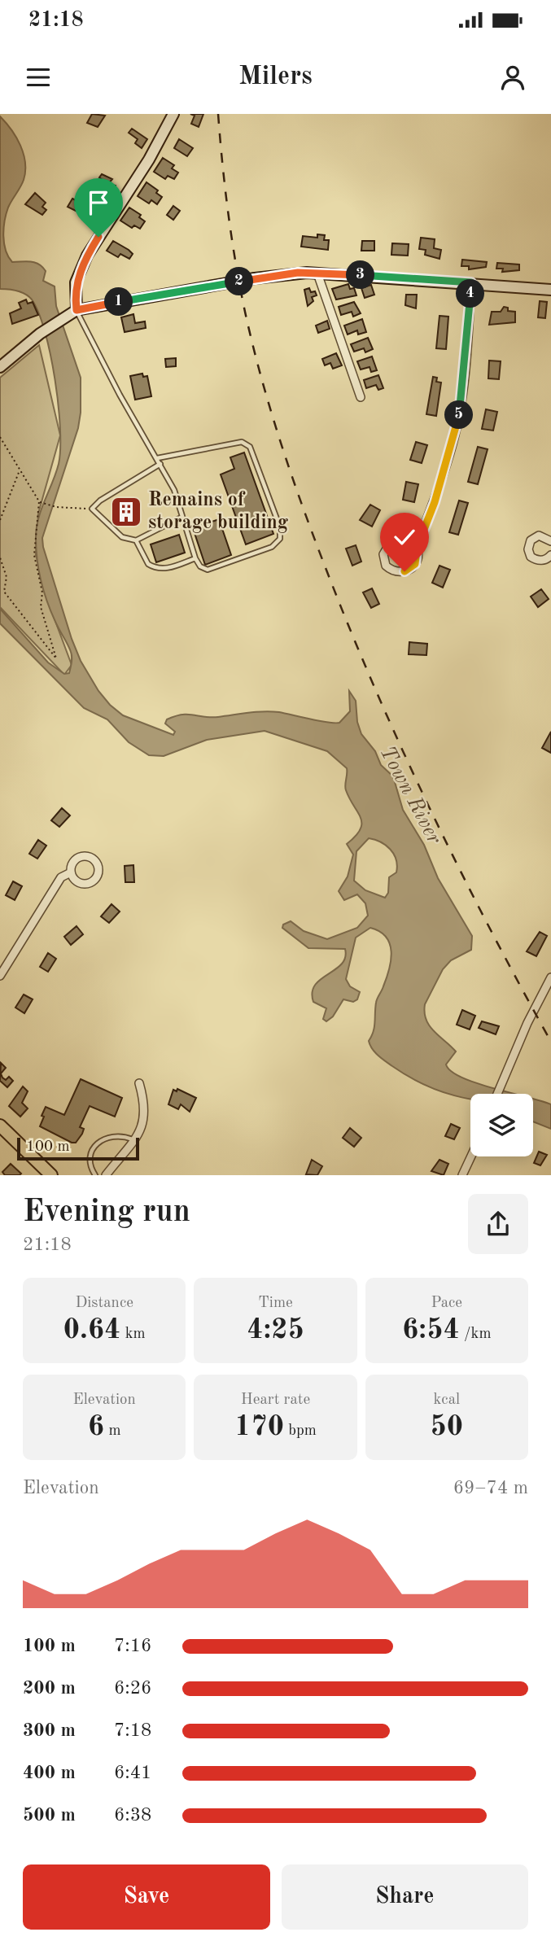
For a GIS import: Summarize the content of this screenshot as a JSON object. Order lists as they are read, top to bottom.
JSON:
{
  "water": ["Town River"],
  "places": {
    "building": ["Remains of storage building"]
  },
  "scale_bar": "100 m",
  "page": {
    "status": "21:18",
    "header": "Milers",
    "pins": [
      "3",
      "2",
      "4",
      "1",
      "5"
    ],
    "scale": "100 m",
    "heading": ["Evening run", "21:18"],
    "stats": [
      ["Distance", "0.64 km"],
      ["Time", "4:25"],
      ["Pace", "6:54 /km"],
      ["Elevation", "6 m"],
      ["Heart rate", "170 bpm"],
      ["kcal", "50"]
    ],
    "chart": ["Elevation", "69–74 m"],
    "list": [
      {
        "name": "100 m",
        "note": "7:16"
      },
      {
        "name": "200 m",
        "note": "6:26"
      },
      {
        "name": "300 m",
        "note": "7:18"
      },
      {
        "name": "400 m",
        "note": "6:41"
      },
      {
        "name": "500 m",
        "note": "6:38"
      }
    ],
    "buttons": ["Save", "Share"]
  }
}
